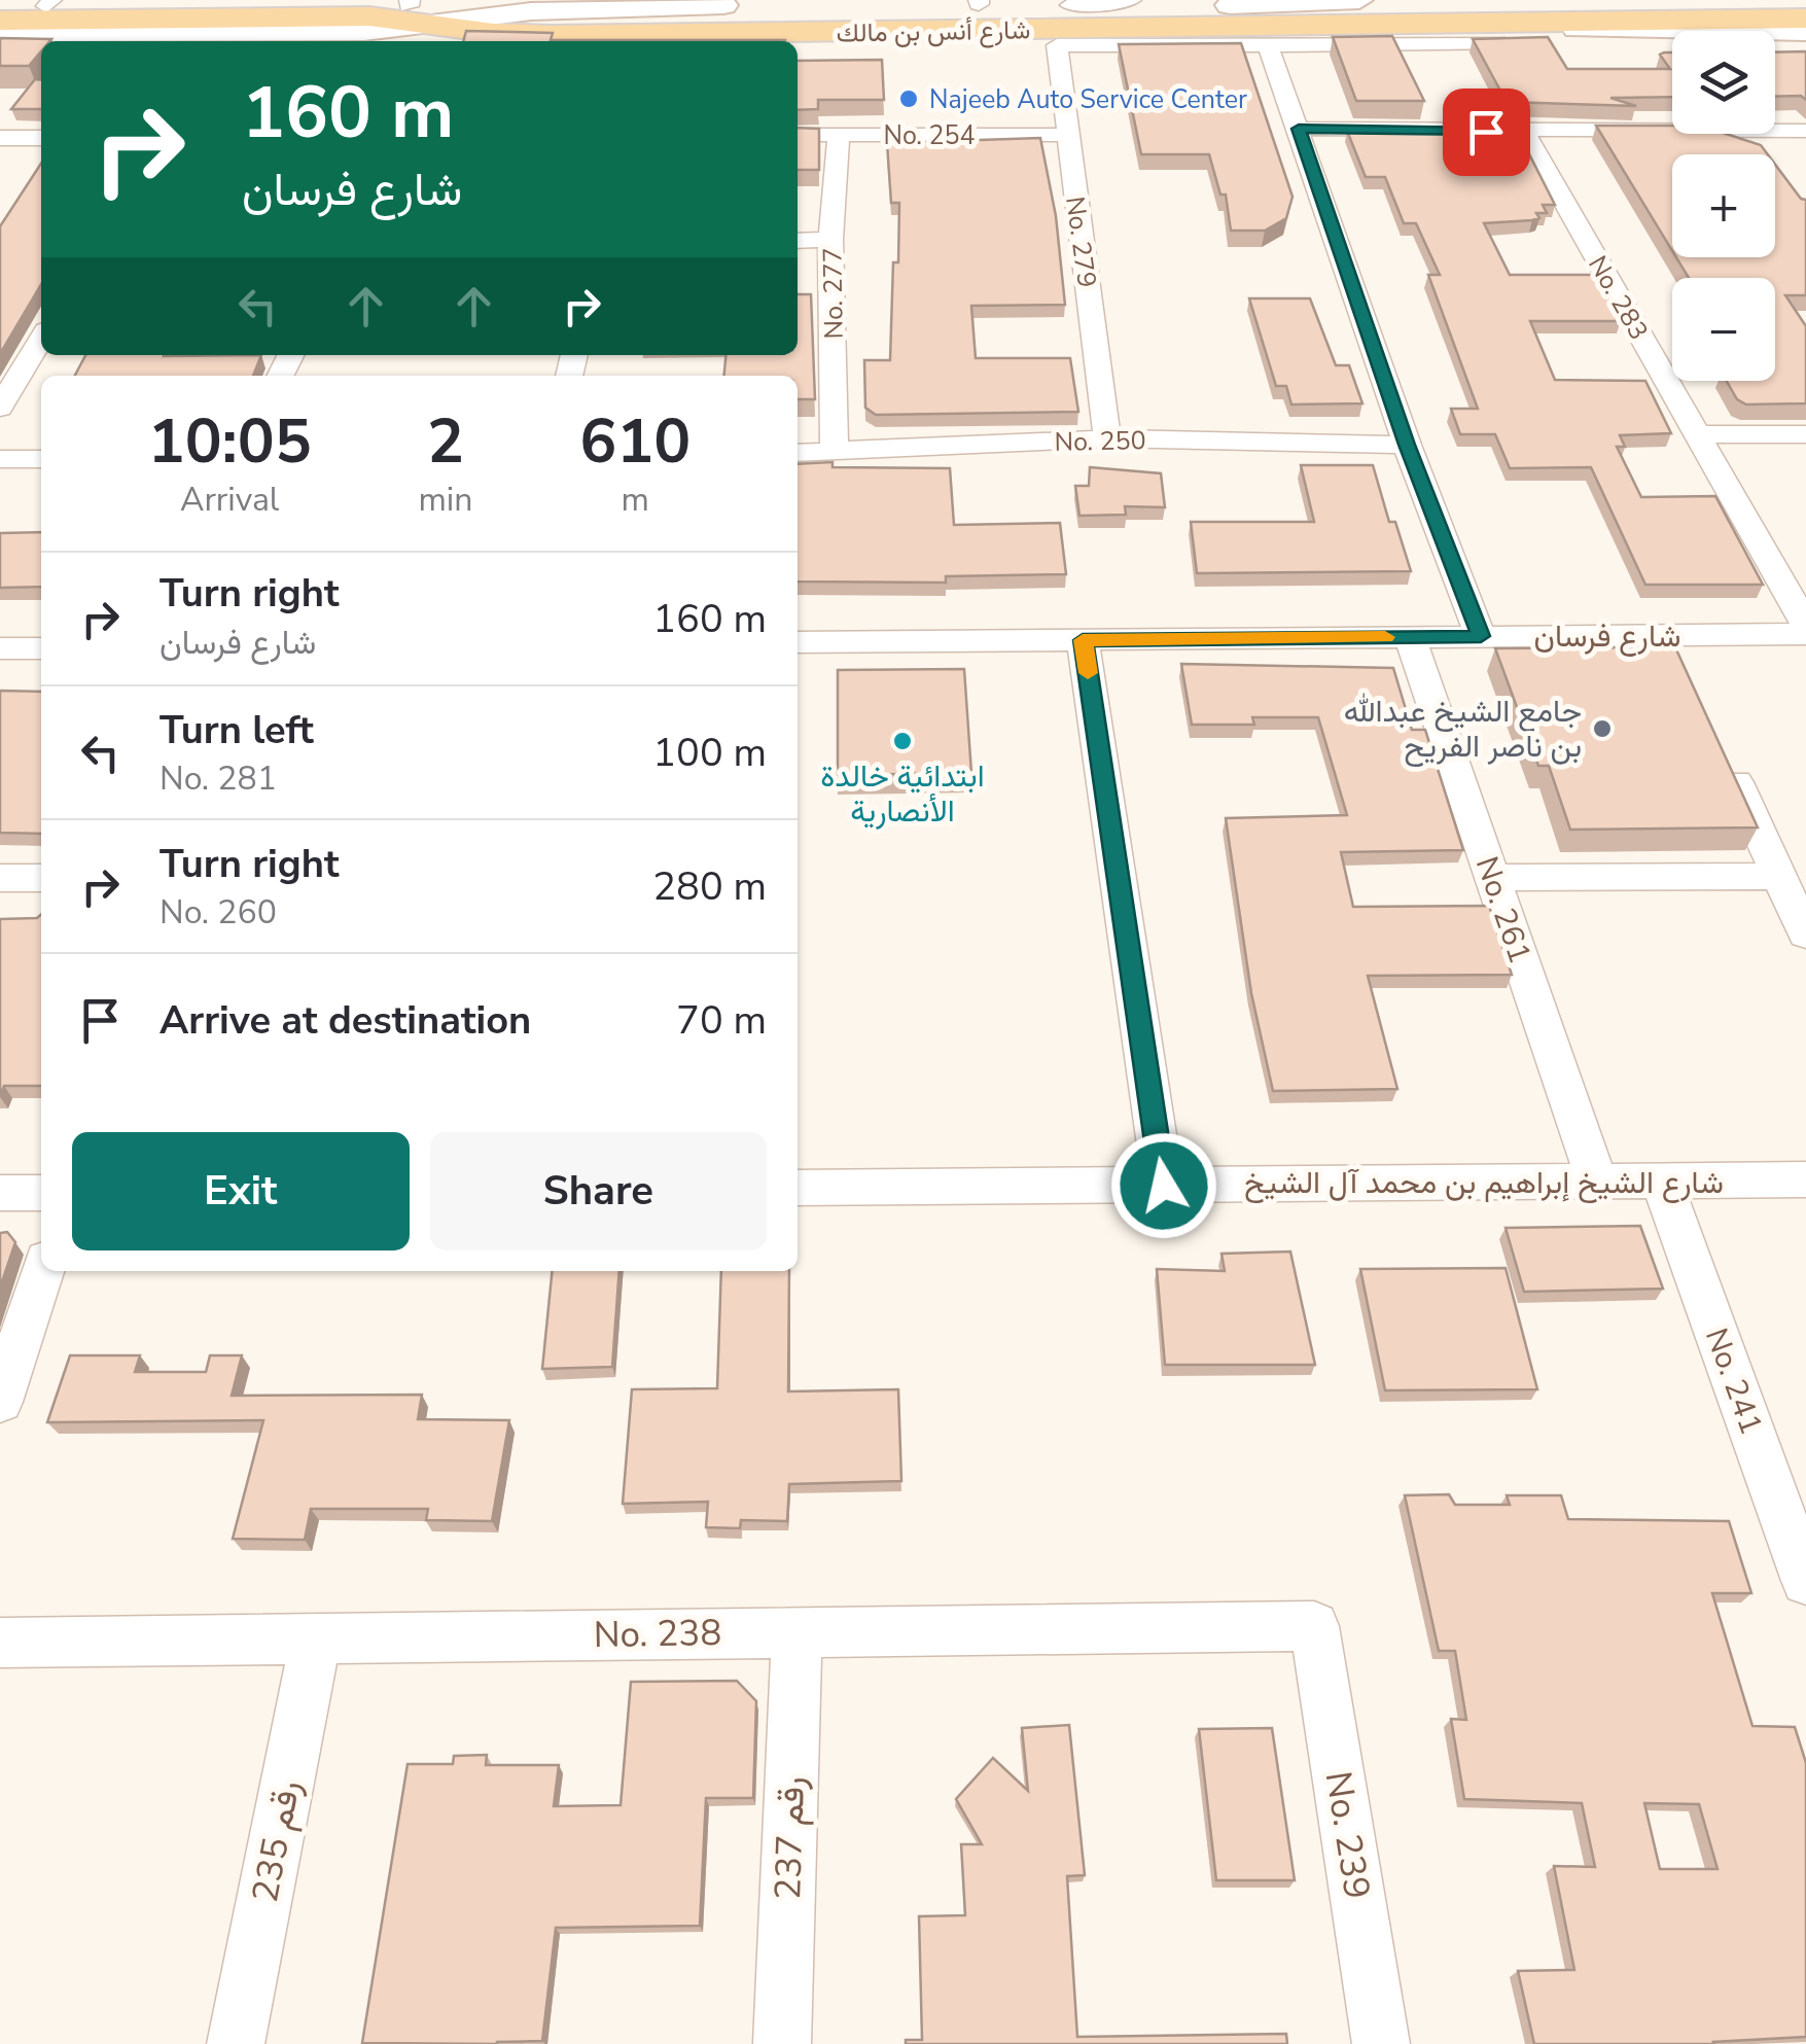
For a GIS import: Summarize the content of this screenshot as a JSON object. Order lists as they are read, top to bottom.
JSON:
{
  "streets": {
    "main road": ["شارع أنس بن مالك"],
    "street": [
      "No. 254",
      "No. 279",
      "No. 277",
      "No. 283",
      "No. 250",
      "شارع فرسان",
      "No. 261",
      "شارع الشيخ إبراهيم بن محمد آل الشيخ",
      "No. 241",
      "No. 238",
      "No. 239",
      "رقم 237",
      "رقم 235"
    ]
  },
  "crossings": [
    ["No. 254", "No. 279"],
    ["No. 254", "No. 277"],
    ["No. 279", "No. 250"],
    ["No. 277", "No. 250"],
    ["شارع فرسان", "No. 261"],
    ["No. 261", "شارع الشيخ إبراهيم بن محمد آل الشيخ"],
    ["شارع الشيخ إبراهيم بن محمد آل الشيخ", "No. 241"],
    ["No. 238", "No. 239"],
    ["No. 238", "رقم 237"],
    ["No. 238", "رقم 235"]
  ],
  "places": ["Najeeb Auto Service Center", "جامع الشيخ عبدالله بن ناصر الفريح", "ابتدائية خالدة الأنصارية"],
  "page": {
    "map_buttons": ["+", "−"],
    "turn": ["160 m", "شارع فرسان"],
    "eta": [
      "10:05",
      "Arrival",
      "2",
      "min",
      "610",
      "m"
    ],
    "list": [
      {
        "name": "Turn right",
        "note": "شارع فرسان",
        "value": "160 m"
      },
      {
        "name": "Turn left",
        "note": "No. 281",
        "value": "100 m"
      },
      {
        "name": "Turn right",
        "note": "No. 260",
        "value": "280 m"
      },
      {
        "name": "Arrive at destination",
        "value": "70 m"
      }
    ],
    "buttons": ["Exit", "Share"]
  }
}
